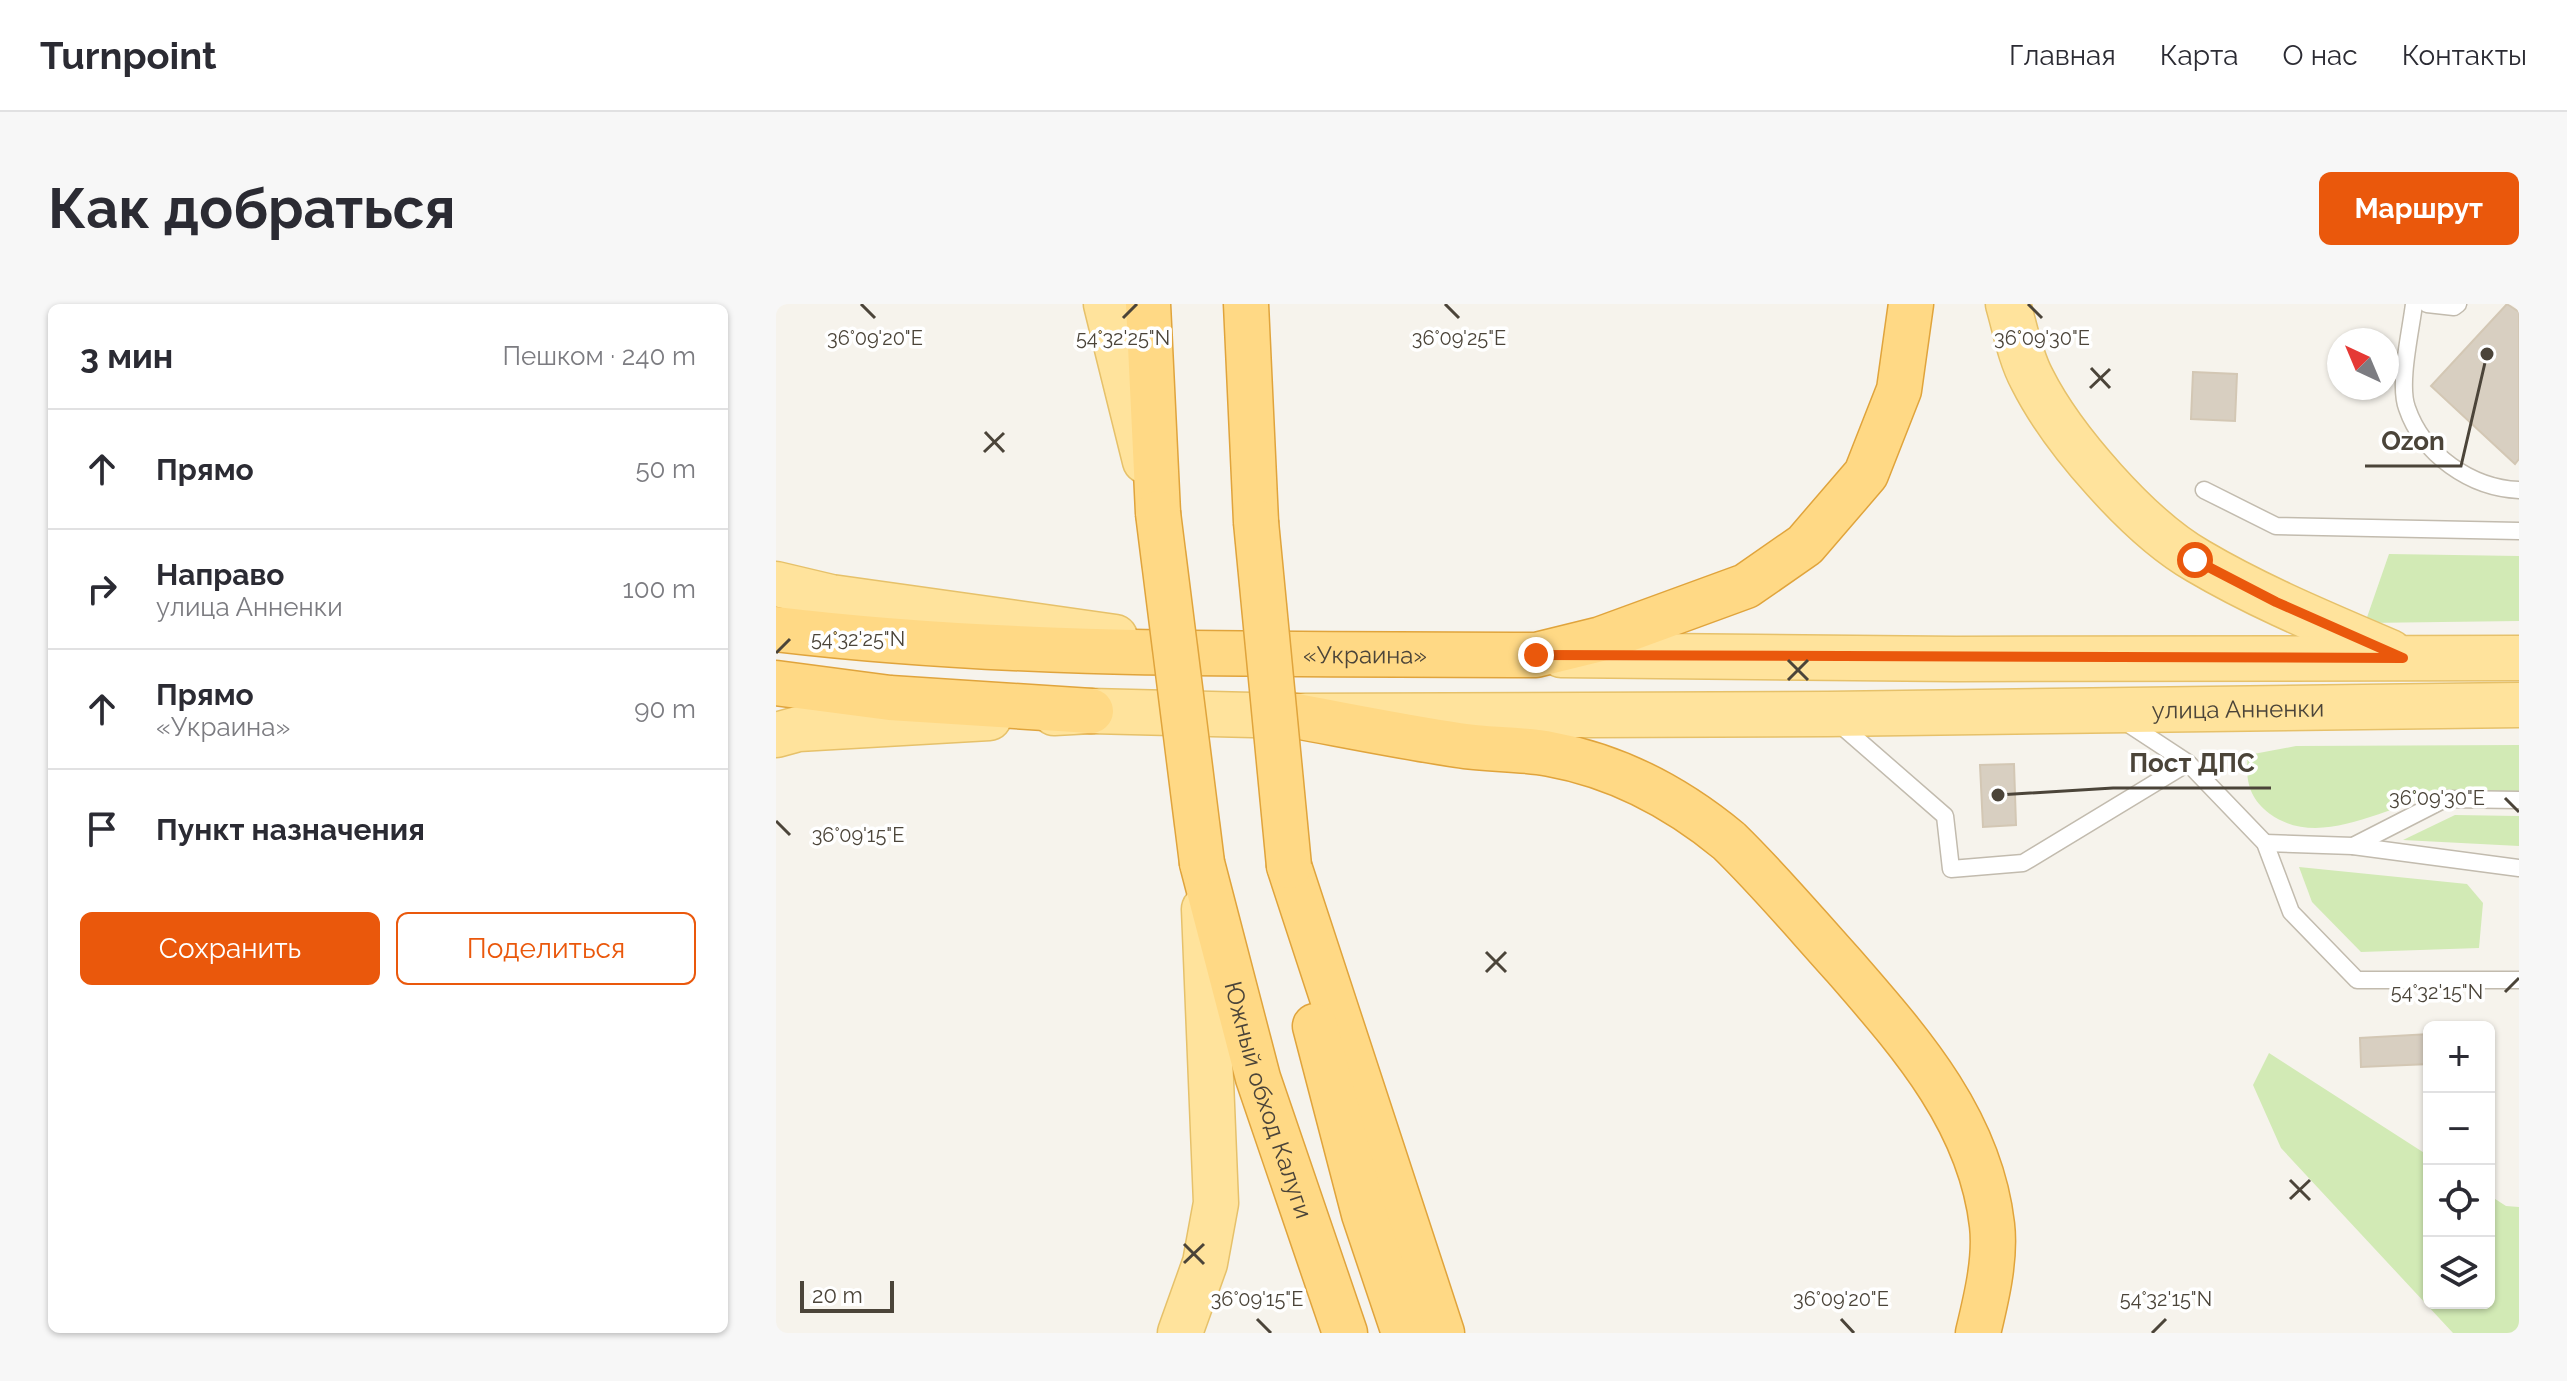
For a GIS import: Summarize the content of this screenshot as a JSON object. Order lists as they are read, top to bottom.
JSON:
{
  "streets": {
    "highway": ["«Украина»", "Южный обход Калуги"],
    "main road": ["улица Анненки"]
  },
  "crossings": [
    ["«Украина»", "улица Анненки"]
  ],
  "places": ["Ozon", "Пост ДПС"],
  "scale_bar": "20 m",
  "north": "top left",
  "page": {
    "header": "Turnpoint",
    "nav": [
      "Главная",
      "Карта",
      "О нас",
      "Контакты"
    ],
    "buttons": [
      "Маршрут",
      ["Сохранить", "Поделиться"]
    ],
    "title": "Как добраться",
    "heading": ["3 мин", "Пешком · 240 m"],
    "list": [
      ["Прямо", "50 m"],
      ["Направо", "улица Анненки", "100 m"],
      ["Прямо", "«Украина»", "90 m"],
      "Пункт назначения"
    ],
    "map_buttons": ["+", "−"],
    "scale": "20 m"
  },
  "coordinates": [
    "54°32'25\"N",
    "36°09'20\"E",
    "36°09'25\"E",
    "36°09'30\"E",
    "36°09'15\"E",
    "54°32'15\"N"
  ]
}
